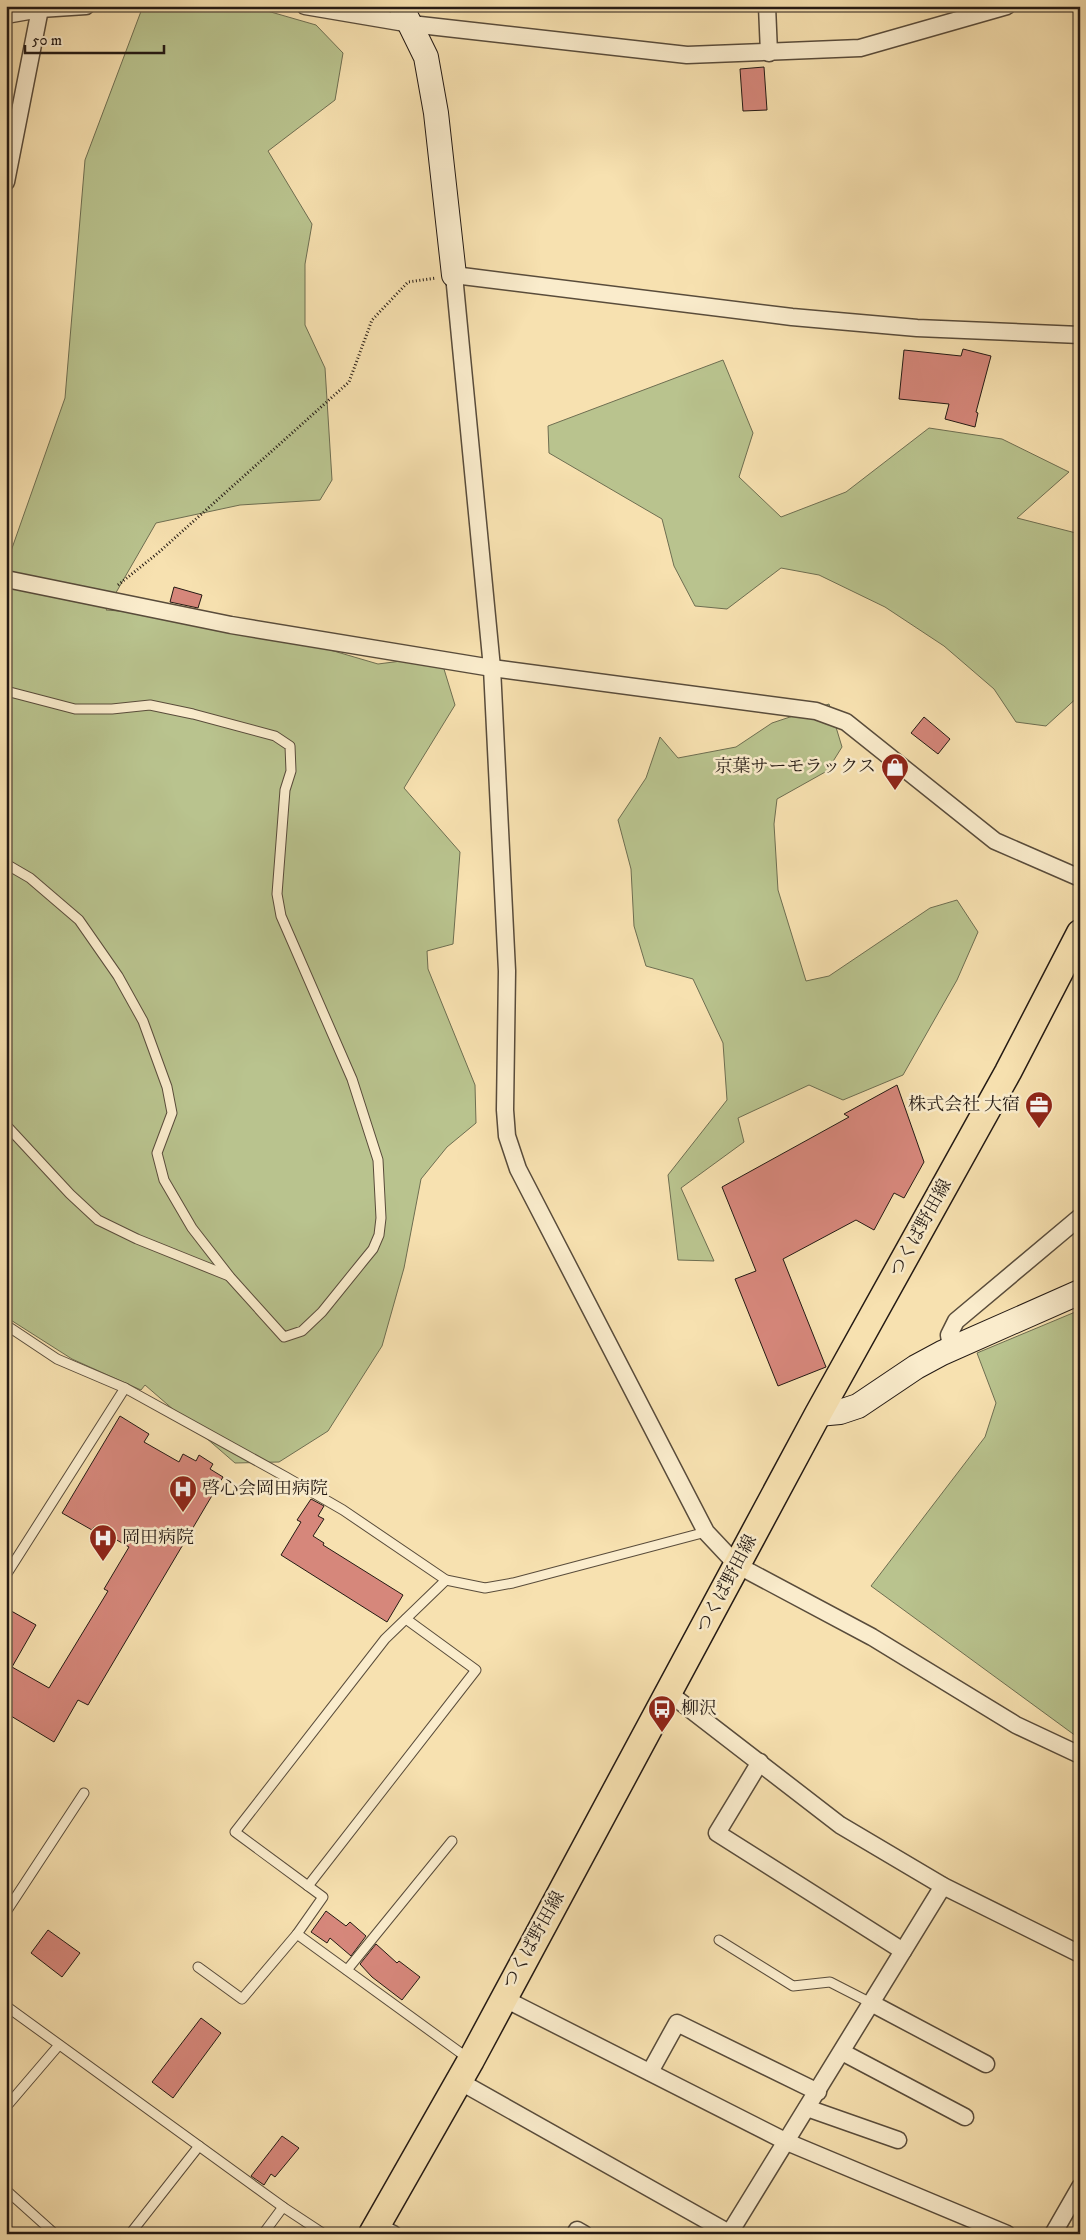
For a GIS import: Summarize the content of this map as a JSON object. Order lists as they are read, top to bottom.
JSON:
{
  "streets": {
    "main road": ["つくば野田線"]
  },
  "places": {
    "shop": ["京葉サーモラックス"],
    "office": ["株式会社 大宿"],
    "hospital": ["啓心会岡田病院", "岡田病院"],
    "bus stop": ["柳沢"]
  },
  "scale_bar": "50 m"
}
